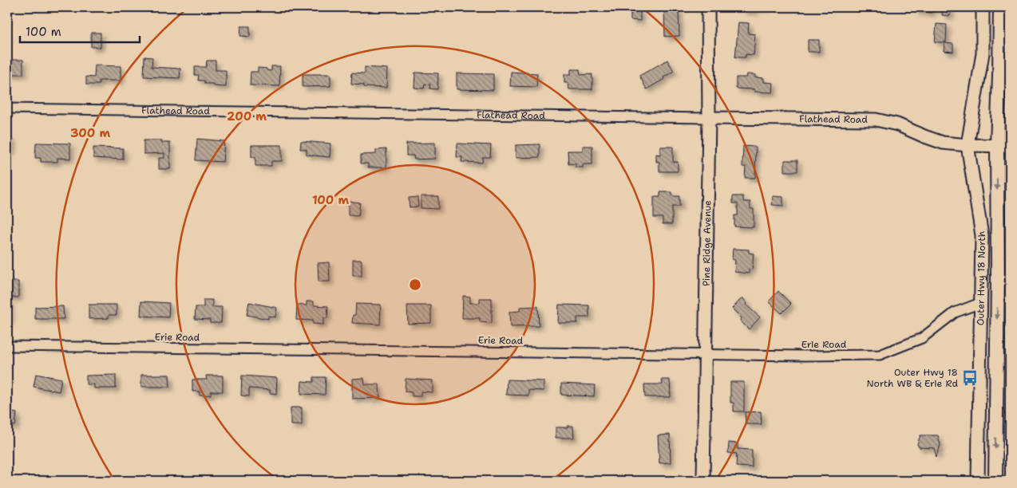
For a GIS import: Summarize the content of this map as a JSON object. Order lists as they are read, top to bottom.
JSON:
{
  "streets": {
    "street": [
      "Flathead Road",
      "Pine Ridge Avenue",
      "Outer Hwy 18 North",
      "Erie Road"
    ]
  },
  "crossings": [
    ["Flathead Road", "Pine Ridge Avenue"],
    ["Flathead Road", "Outer Hwy 18 North"],
    ["Pine Ridge Avenue", "Erie Road"],
    ["Outer Hwy 18 North", "Erie Road"]
  ],
  "places": {
    "bus stop": ["Outer Hwy 18 North WB & Erie Rd"]
  },
  "scale_bar": "100 m",
  "rings": ["200 m", "300 m", "100 m"]
}
